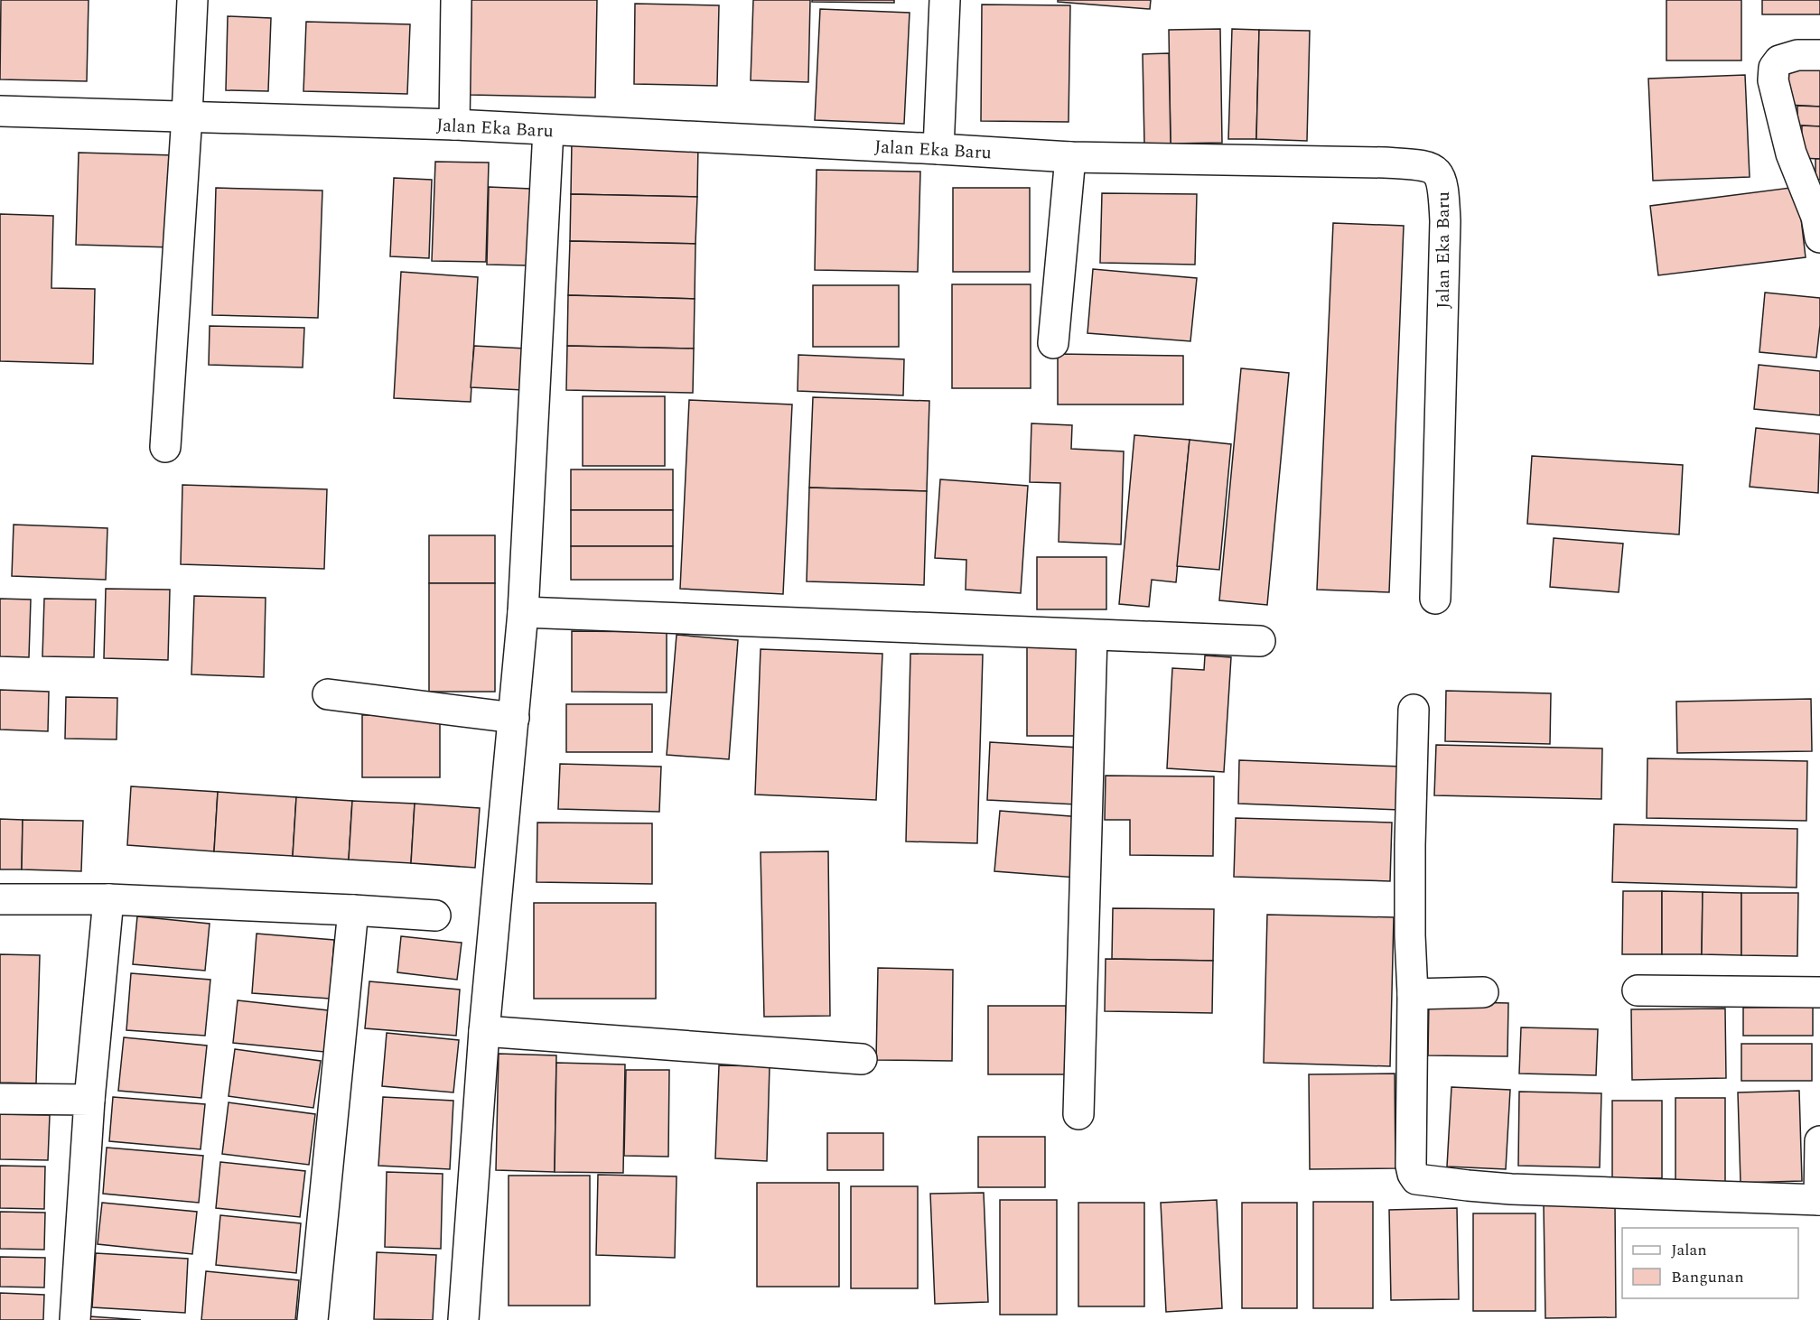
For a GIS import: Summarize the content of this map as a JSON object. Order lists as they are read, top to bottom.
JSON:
{
  "streets": {
    "street": ["Jalan Eka Baru"]
  },
  "legend": ["Jalan", "Bangunan"]
}
